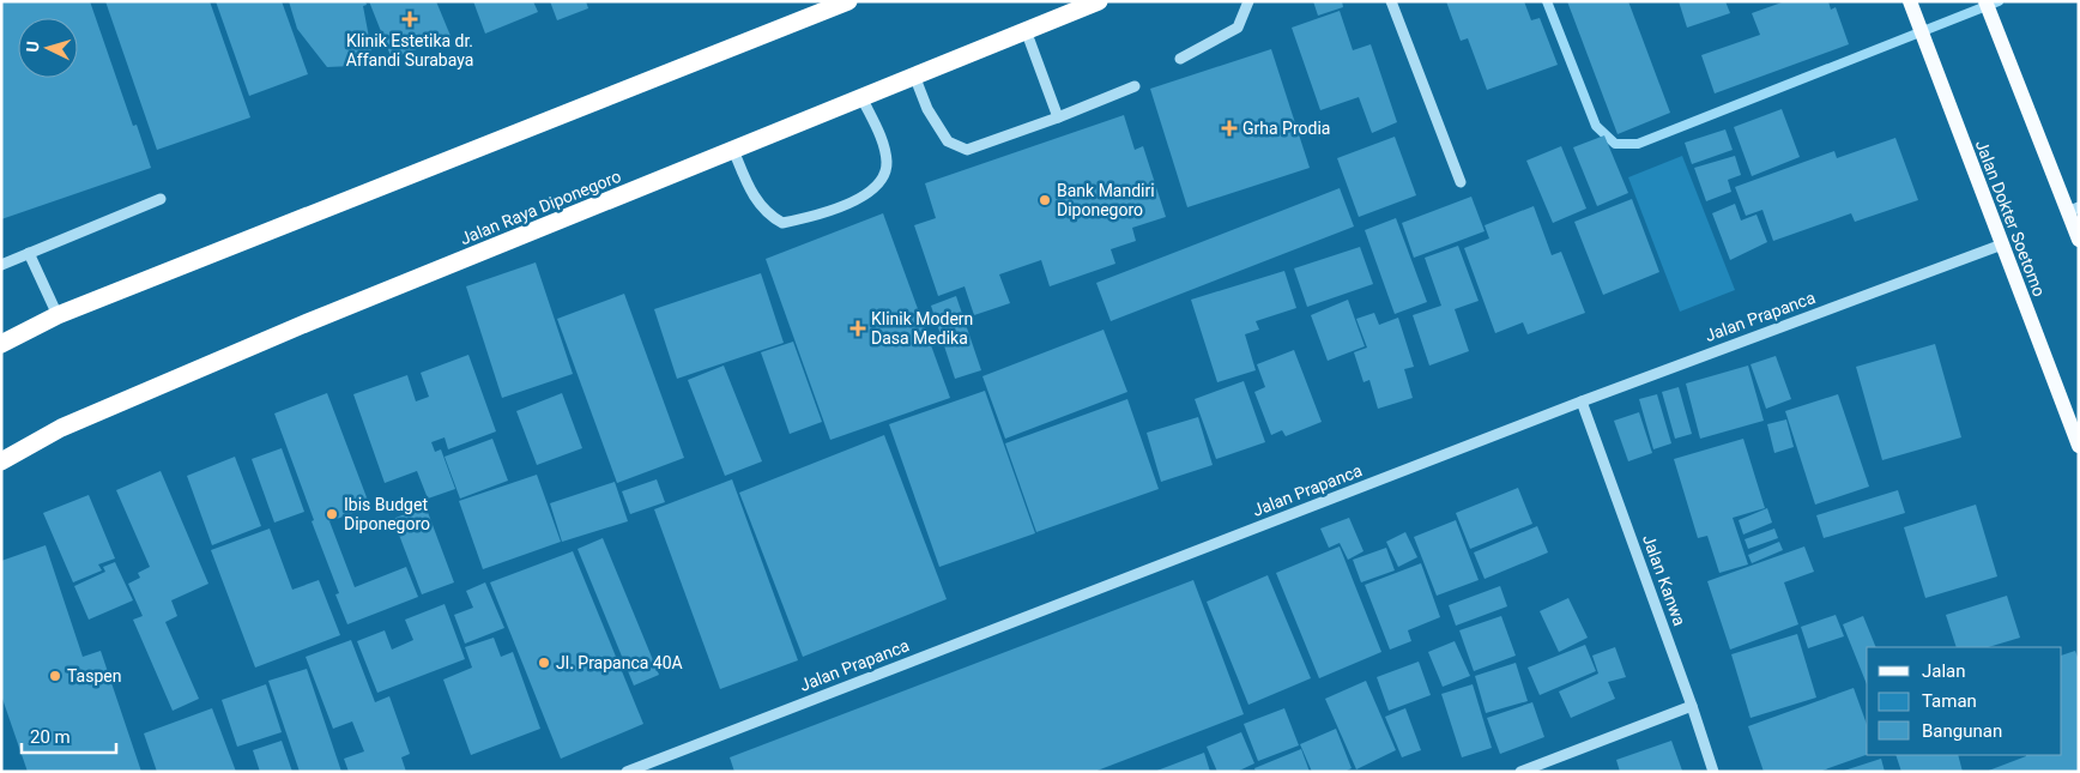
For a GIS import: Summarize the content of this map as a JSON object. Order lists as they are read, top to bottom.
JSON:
{
  "streets": {
    "highway": ["Jalan Raya Diponegoro"],
    "main road": ["Jalan Dokter Soetomo"],
    "street": ["Jalan Prapanca", "Jalan Kanwa"]
  },
  "crossings": [
    ["Jalan Dokter Soetomo", "Jalan Prapanca"],
    ["Jalan Prapanca", "Jalan Kanwa"]
  ],
  "places": {
    "health": ["Klinik Estetika dr. Affandi Surabaya", "Grha Prodia", "Klinik Modern Dasa Medika"],
    "other": [
      "Bank Mandiri Diponegoro",
      "Ibis Budget Diponegoro",
      "Jl. Prapanca 40A",
      "Taspen"
    ]
  },
  "legend": ["Jalan", "Taman", "Bangunan"],
  "scale_bar": "20 m",
  "north": "left"
}
